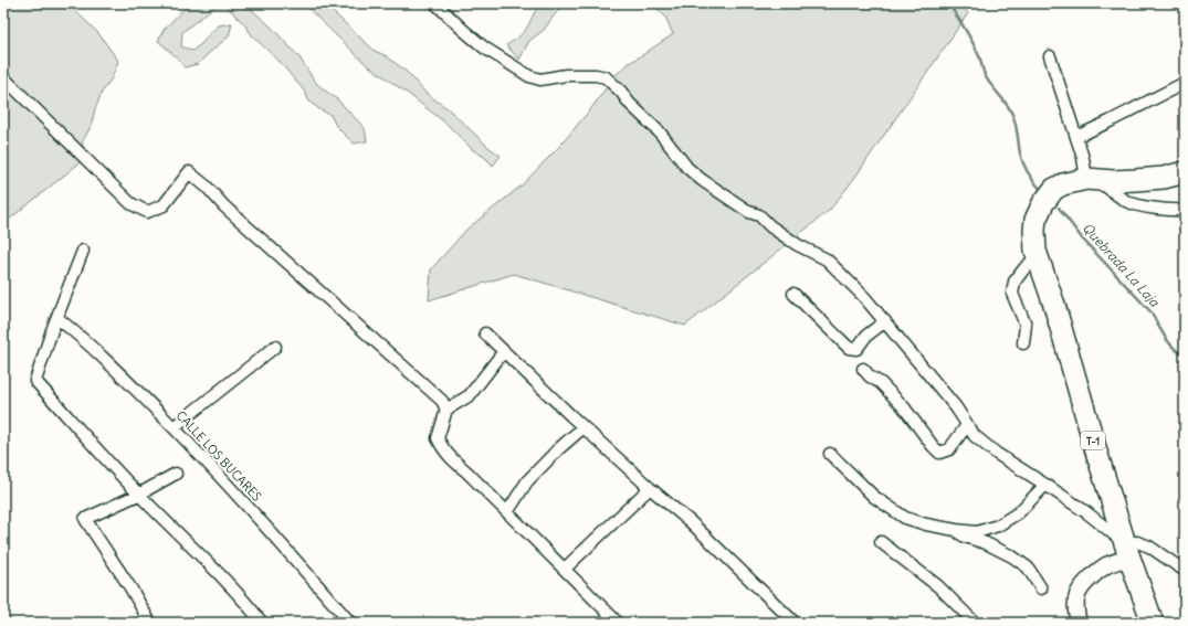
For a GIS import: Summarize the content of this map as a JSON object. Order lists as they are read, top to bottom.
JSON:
{
  "streets": {
    "highway": ["T-1"],
    "street": ["CALLE LOS BUCARES"]
  },
  "water": ["Quebrada La Laja"]
}
